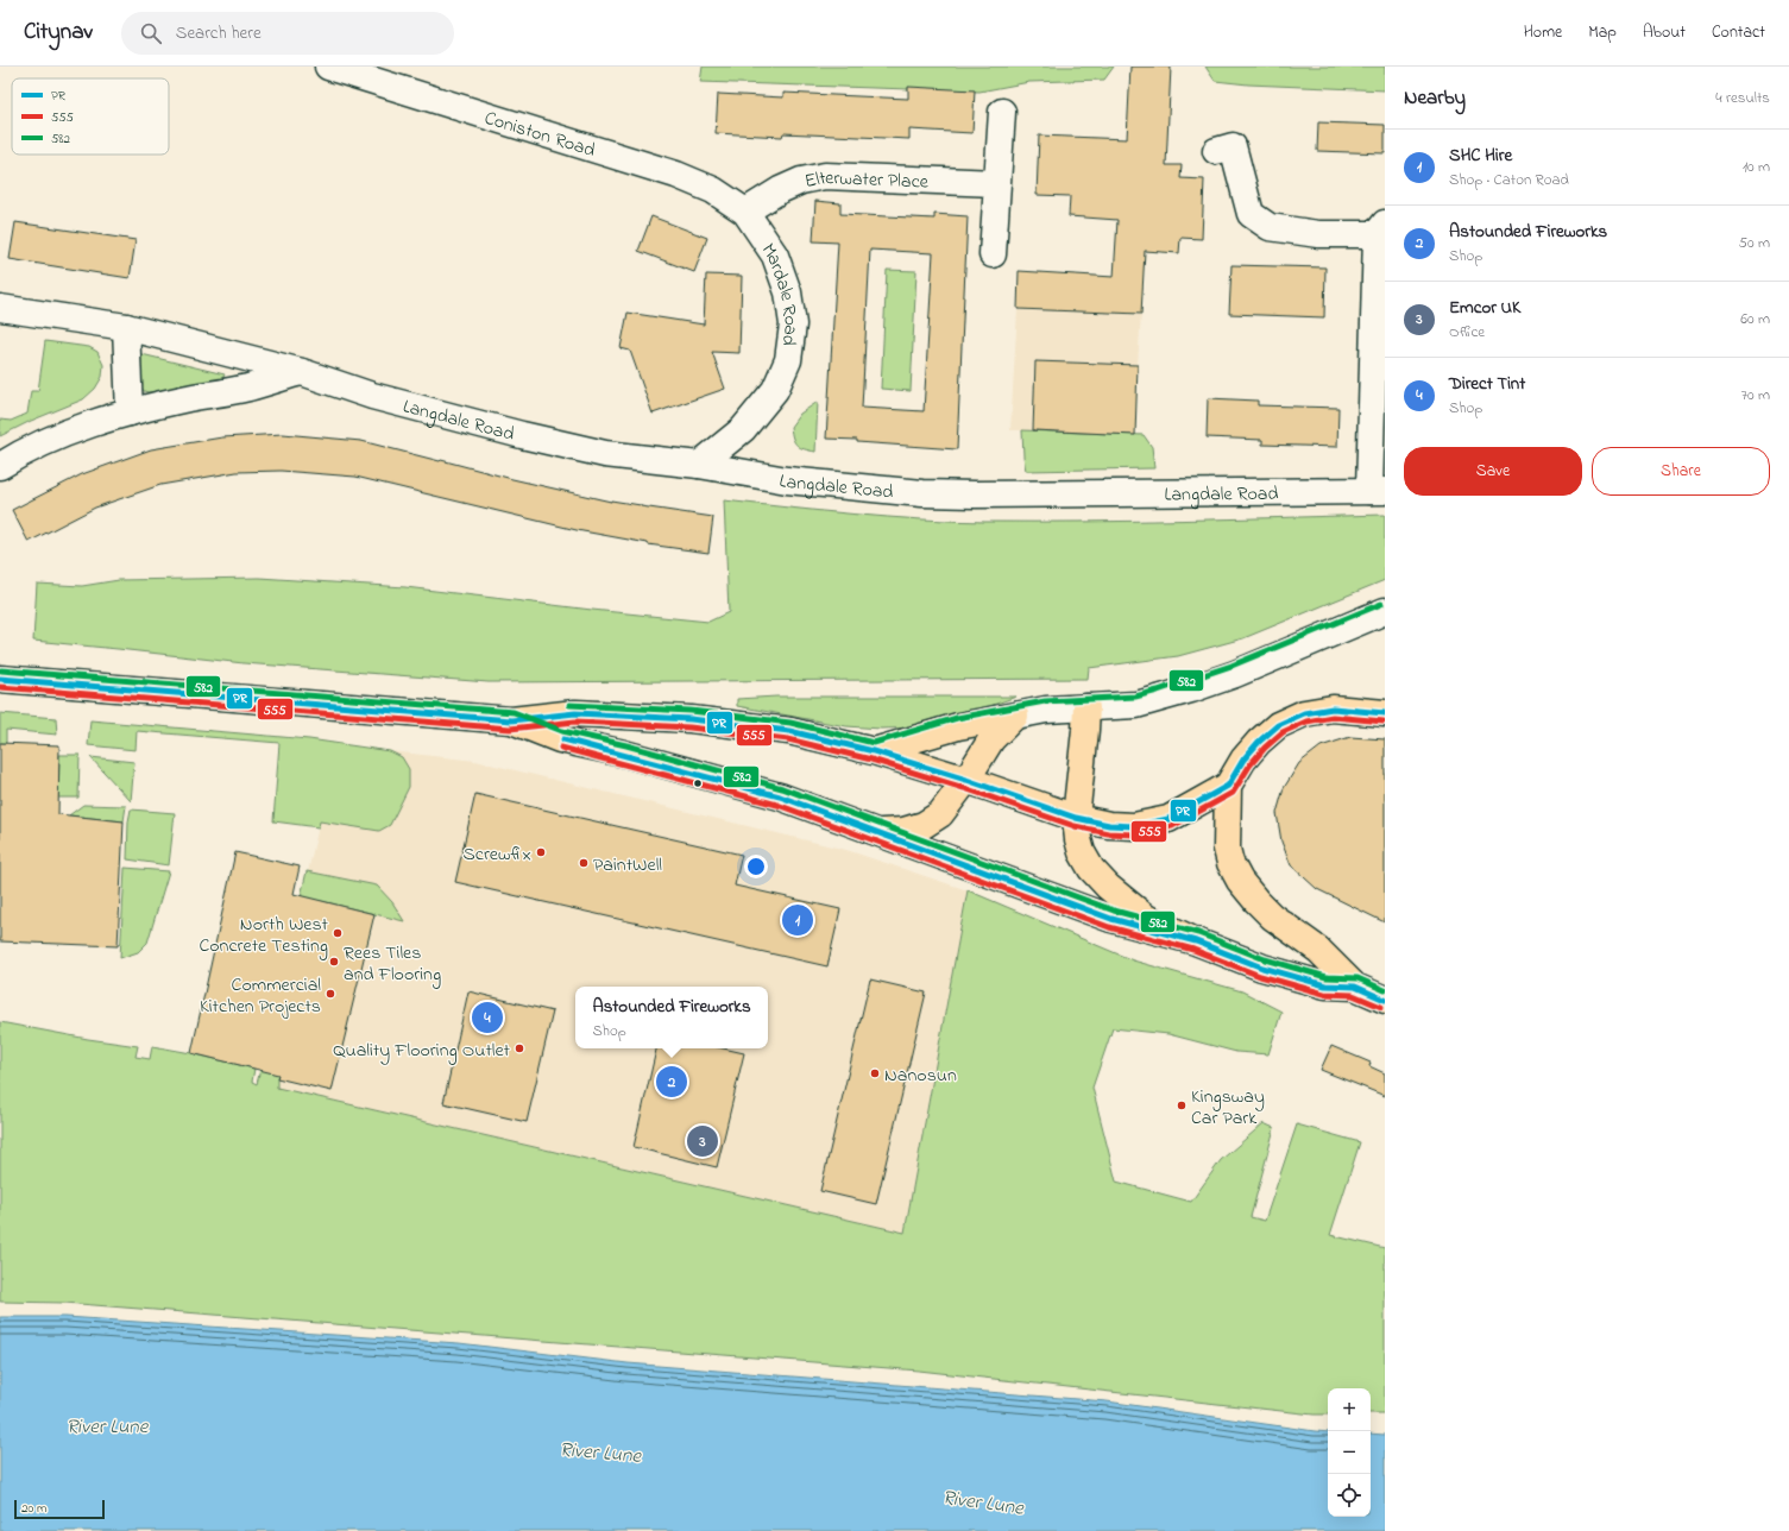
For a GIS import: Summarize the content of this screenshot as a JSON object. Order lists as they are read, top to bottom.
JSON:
{
  "streets": {
    "street": [
      "Coniston Road",
      "Elterwater Place",
      "Mardale Road",
      "Langdale Road"
    ]
  },
  "crossings": [
    ["Coniston Road", "Elterwater Place"],
    ["Coniston Road", "Mardale Road"],
    ["Elterwater Place", "Mardale Road"],
    ["Mardale Road", "Langdale Road"]
  ],
  "water": ["River Lune"],
  "places": [
    "Screwfix",
    "PaintWell",
    "North West Concrete Testing",
    "Rees Tiles and Flooring",
    "Commercial Kitchen Projects",
    "Quality Flooring Outlet",
    "Nanosun",
    "Kingsway Car Park"
  ],
  "lines": ["transit line 582", "transit line PR", "transit line 555"],
  "legend": ["PR", "555", "582"],
  "scale_bar": "20 m",
  "page": {
    "header": "Citynav",
    "search": "Search here",
    "nav": [
      "Home",
      "Map",
      "About",
      "Contact"
    ],
    "heading": ["Nearby", "4 results"],
    "list": [
      {
        "mark": "1",
        "name": "SHC Hire",
        "note": "Shop · Caton Road",
        "value": "10 m"
      },
      {
        "mark": "2",
        "name": "Astounded Fireworks",
        "note": "Shop",
        "value": "50 m"
      },
      {
        "mark": "3",
        "name": "Emcor UK",
        "note": "Office",
        "value": "60 m"
      },
      {
        "mark": "4",
        "name": "Direct Tint",
        "note": "Shop",
        "value": "70 m"
      }
    ],
    "buttons": ["Save", "Share"],
    "pins": [
      "1",
      "4",
      "2",
      "3"
    ],
    "popup": ["Astounded Fireworks", "Shop"],
    "map_buttons": ["+", "−"],
    "scale": "20 m"
  }
}
